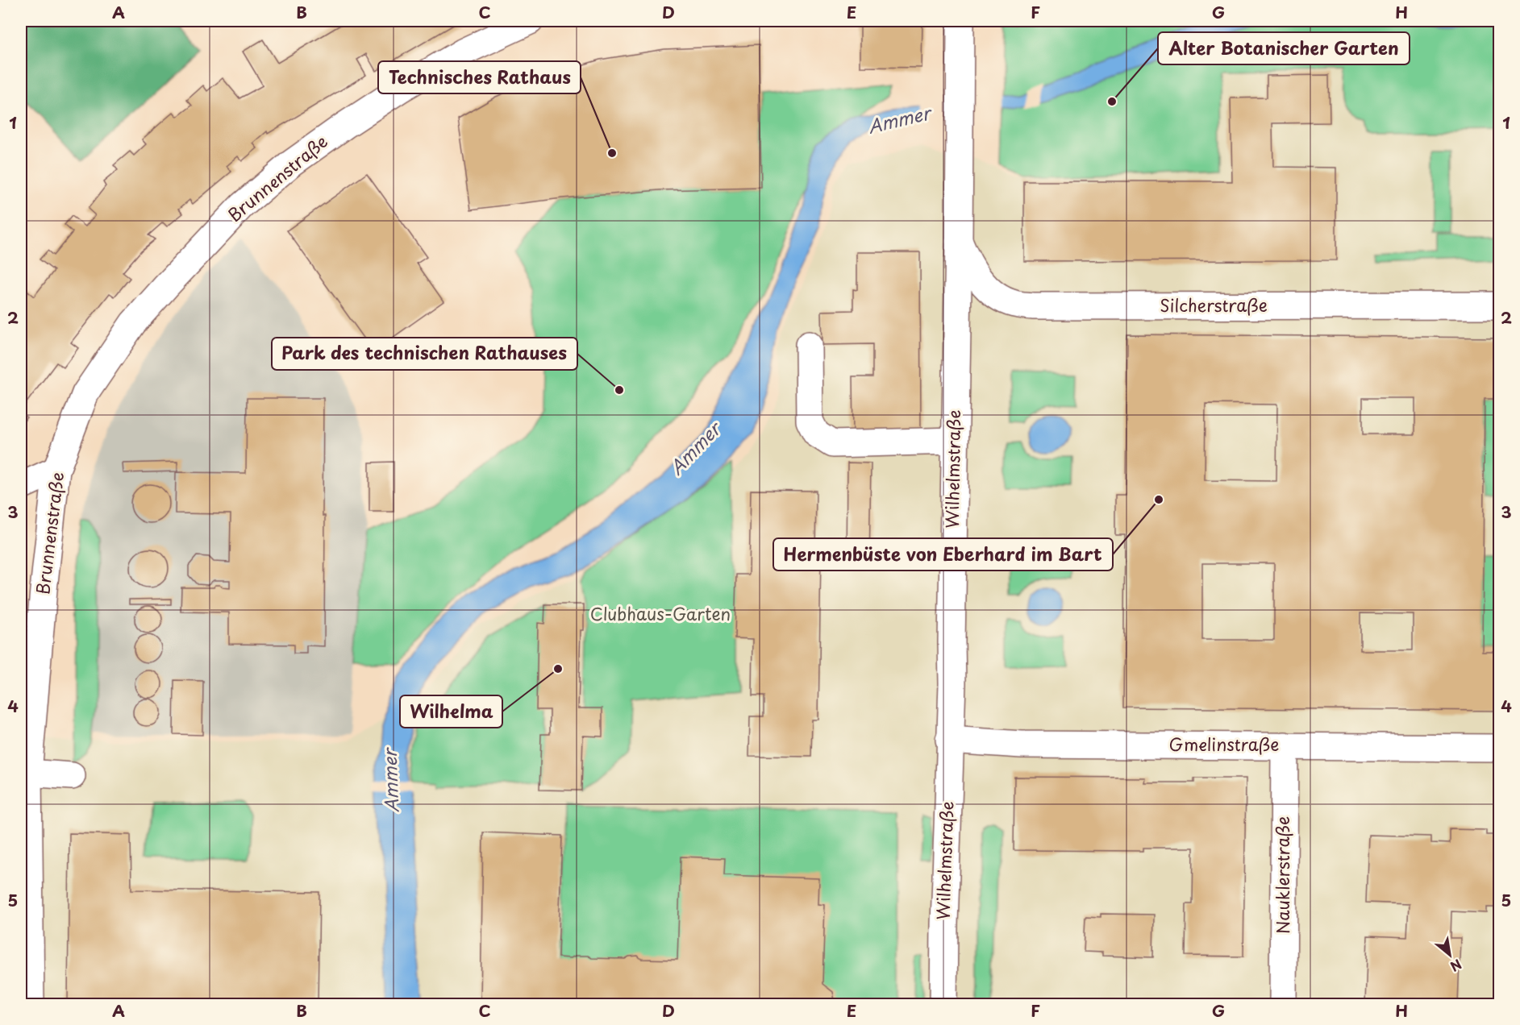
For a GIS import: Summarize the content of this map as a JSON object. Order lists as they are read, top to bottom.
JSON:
{
  "streets": {
    "street": [
      "Brunnenstraße",
      "Silcherstraße",
      "Wilhelmstraße",
      "Gmelinstraße",
      "Nauklerstraße"
    ]
  },
  "crossings": [
    ["Silcherstraße", "Wilhelmstraße"],
    ["Wilhelmstraße", "Gmelinstraße"],
    ["Gmelinstraße", "Nauklerstraße"]
  ],
  "water": ["Ammer"],
  "parks": ["Clubhaus-Garten"],
  "places": [
    "Alter Botanischer Garten",
    "Technisches Rathaus",
    "Park des technischen Rathauses",
    "Hermenbüste von Eberhard im Bart",
    "Wilhelma"
  ],
  "north": "bottom right",
  "grid": {
    "columns": [
      "A",
      "B",
      "C",
      "D",
      "E",
      "F",
      "G",
      "H"
    ],
    "rows": [
      "1",
      "2",
      "3",
      "4",
      "5"
    ]
  }
}
